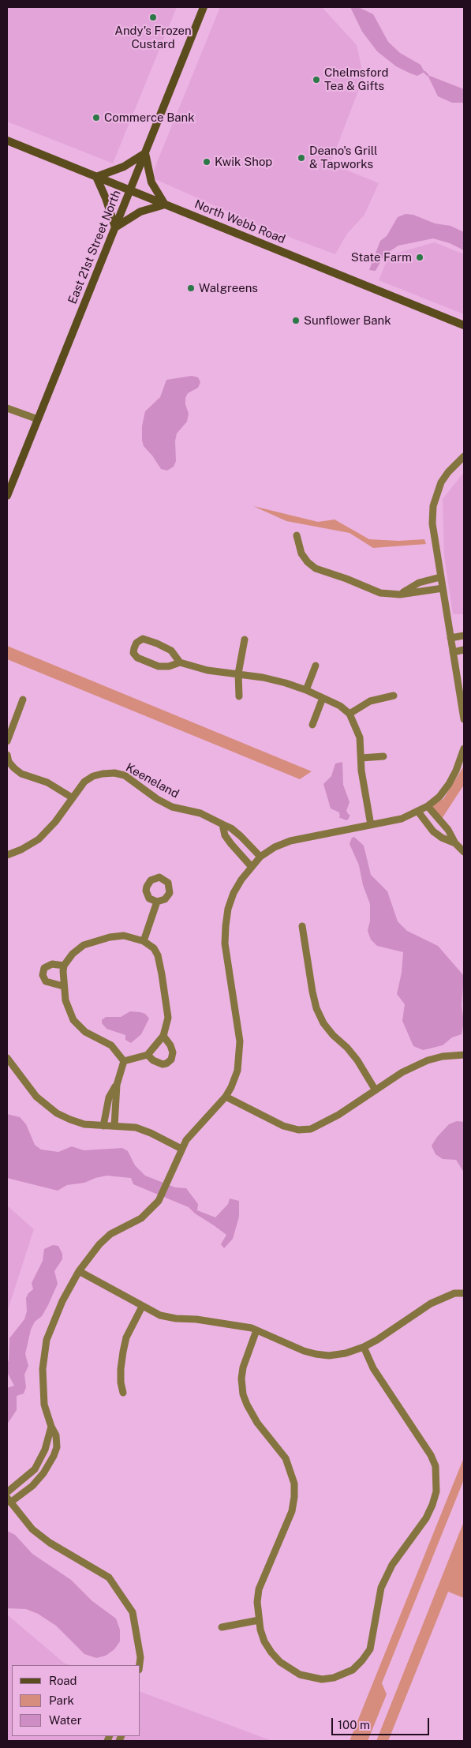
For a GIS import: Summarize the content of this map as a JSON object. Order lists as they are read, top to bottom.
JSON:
{
  "streets": {
    "main road": ["North Webb Road", "East 21st Street North"],
    "street": ["Keeneland"]
  },
  "crossings": [
    ["North Webb Road", "East 21st Street North"]
  ],
  "places": [
    "Andy's Frozen Custard",
    "Chelmsford Tea & Gifts",
    "Commerce Bank",
    "Deano's Grill & Tapworks",
    "Kwik Shop",
    "State Farm",
    "Walgreens",
    "Sunflower Bank"
  ],
  "legend": ["Road", "Park", "Water"],
  "scale_bar": "100 m"
}
